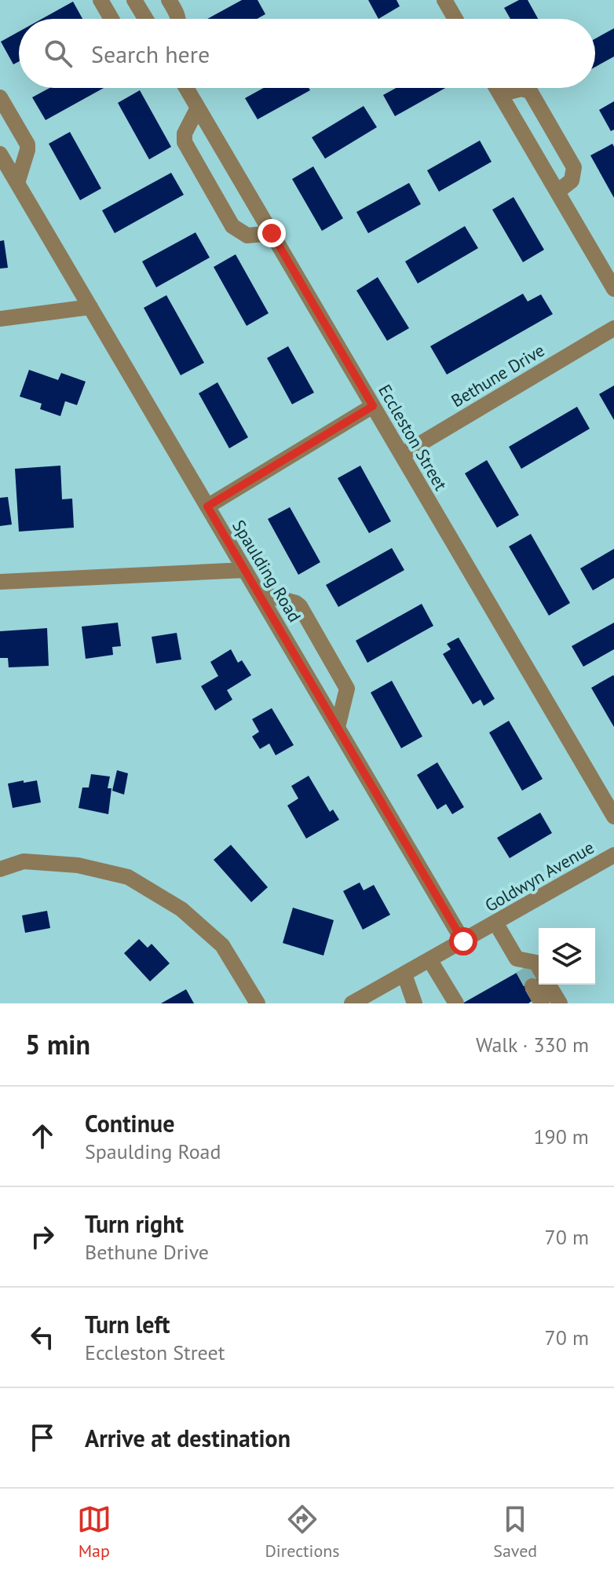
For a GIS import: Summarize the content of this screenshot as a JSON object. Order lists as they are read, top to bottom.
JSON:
{
  "streets": {
    "street": [
      "Bethune Drive",
      "Eccleston Street",
      "Spaulding Road",
      "Goldwyn Avenue"
    ]
  },
  "crossings": [
    ["Bethune Drive", "Eccleston Street"],
    ["Spaulding Road", "Goldwyn Avenue"]
  ],
  "page": {
    "search": "Search here",
    "heading": ["5 min", "Walk · 330 m"],
    "list": [
      ["Continue", "Spaulding Road", "190 m"],
      ["Turn right", "Bethune Drive", "70 m"],
      ["Turn left", "Eccleston Street", "70 m"],
      "Arrive at destination"
    ],
    "nav": ["Map", "Directions", "Saved"]
  }
}
